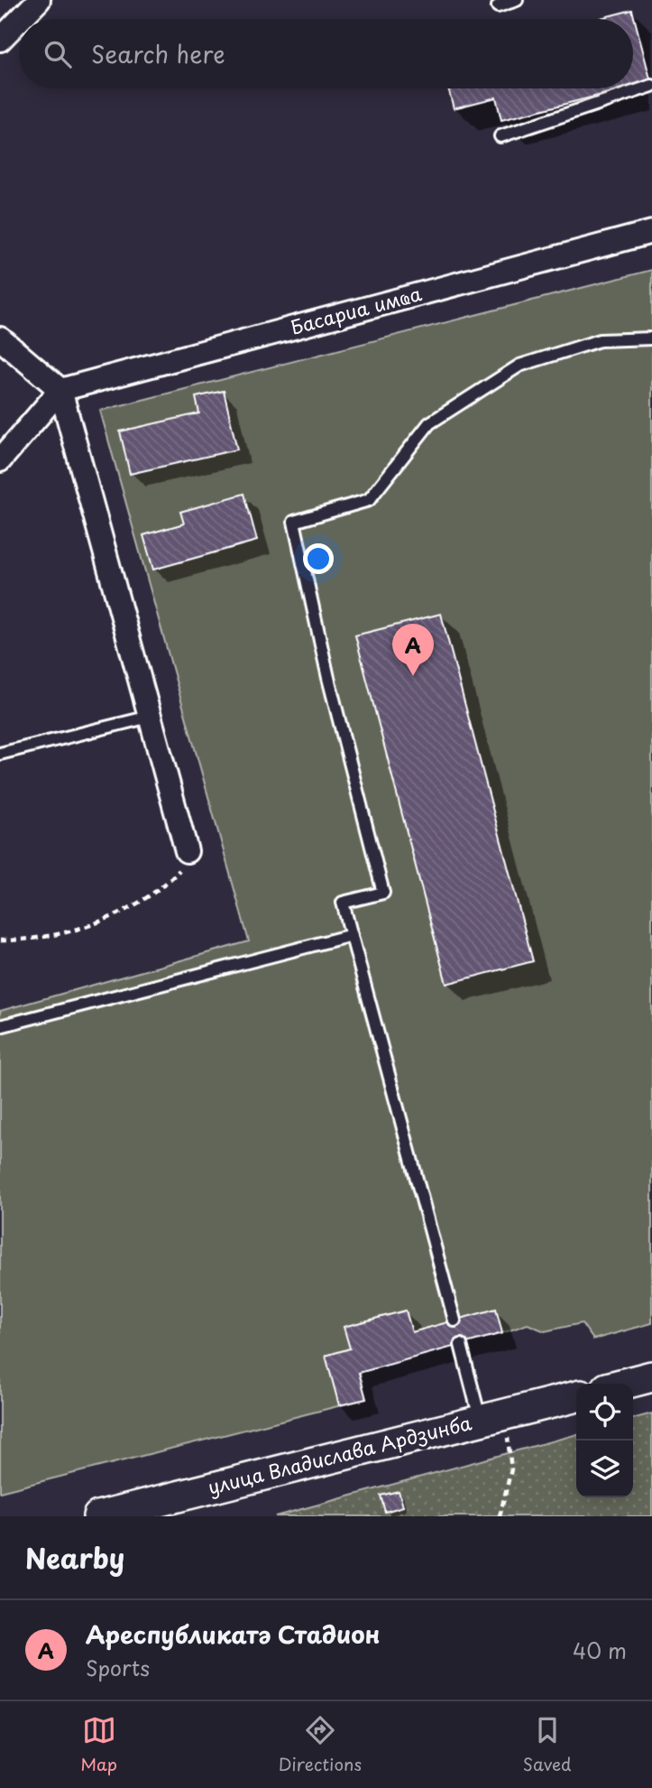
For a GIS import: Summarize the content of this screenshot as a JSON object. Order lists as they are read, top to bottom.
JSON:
{
  "streets": {
    "main road": ["улица Владислава Ардзинба"],
    "street": ["Басариа имҩа"]
  },
  "page": {
    "search": "Search here",
    "pins": "A",
    "heading": "Nearby",
    "list": [
      {
        "mark": "A",
        "name": "Ареспубликатә Стадион",
        "note": "Sports",
        "value": "40 m"
      }
    ],
    "nav": ["Map", "Directions", "Saved"]
  }
}
